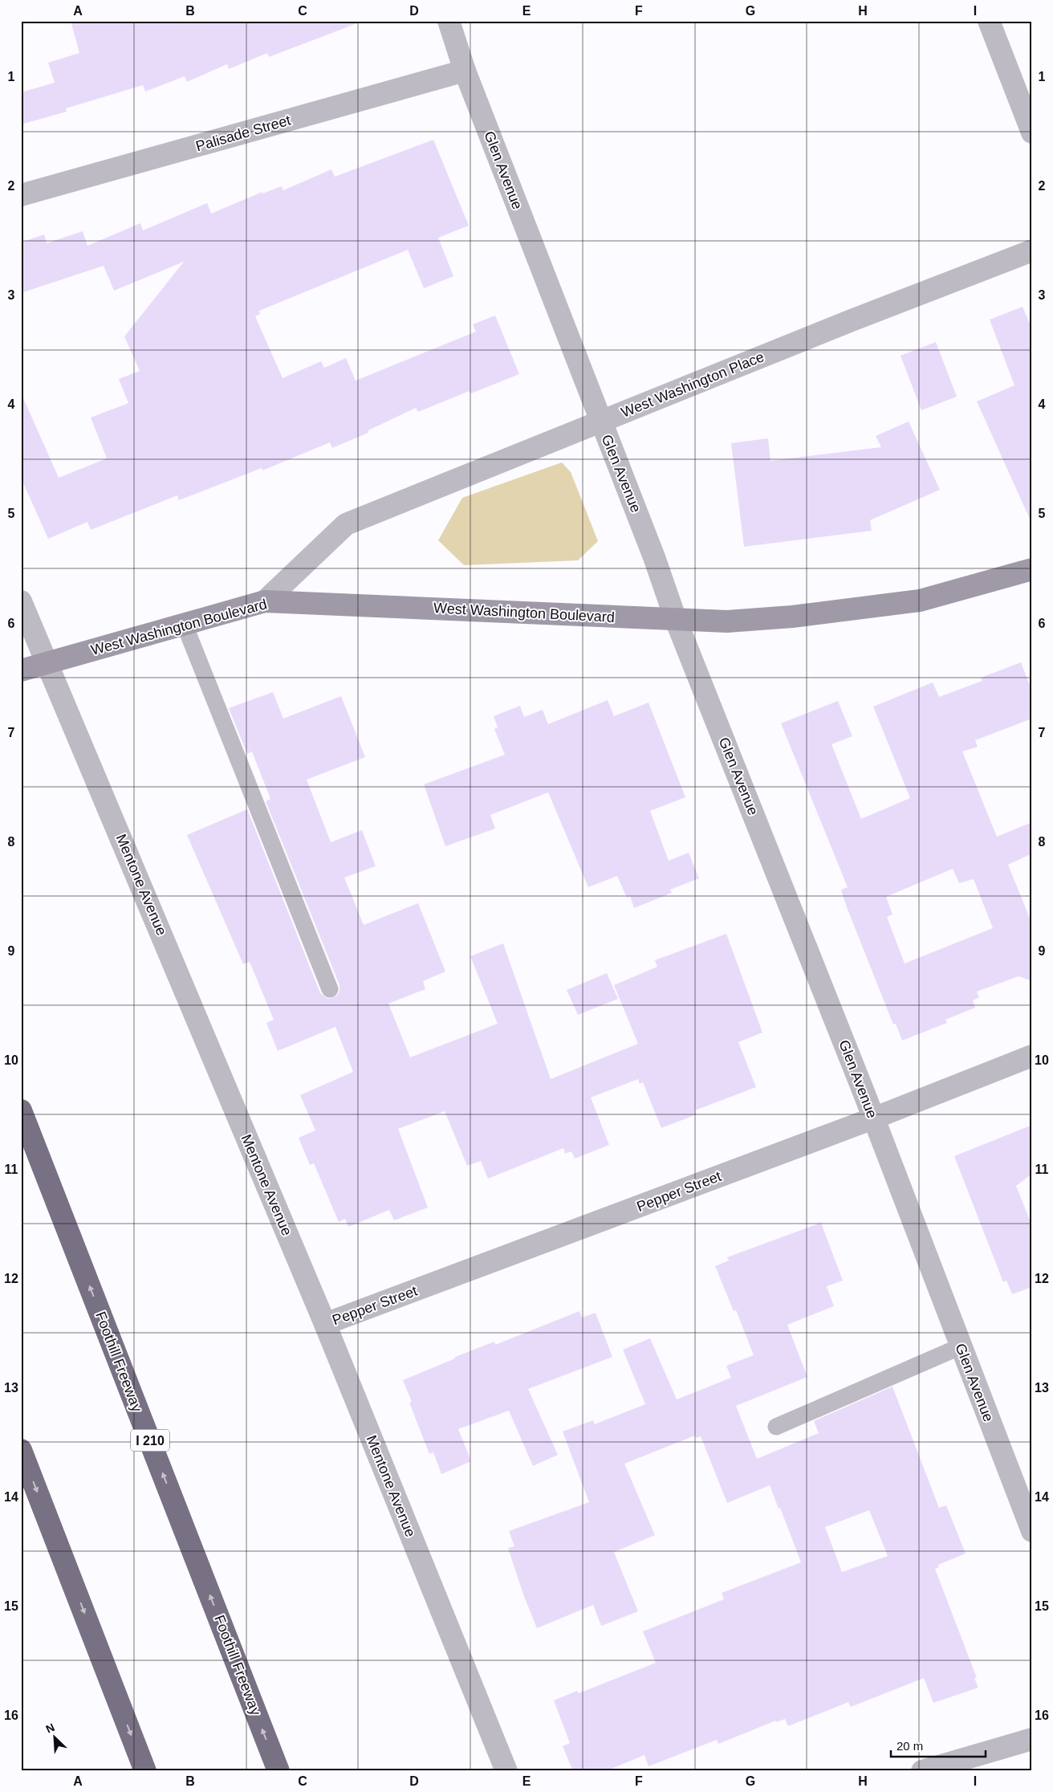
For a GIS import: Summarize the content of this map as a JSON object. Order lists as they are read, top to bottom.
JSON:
{
  "streets": {
    "highway": ["Foothill Freeway", "I 210"],
    "main road": ["West Washington Boulevard"],
    "street": [
      "Palisade Street",
      "Glen Avenue",
      "West Washington Place",
      "Mentone Avenue",
      "Pepper Street"
    ]
  },
  "crossings": [
    ["Palisade Street", "Glen Avenue"],
    ["Glen Avenue", "West Washington Place"],
    ["Glen Avenue", "West Washington Boulevard"],
    ["Glen Avenue", "Pepper Street"],
    ["West Washington Place", "West Washington Boulevard"],
    ["West Washington Boulevard", "Mentone Avenue"],
    ["Mentone Avenue", "Pepper Street"]
  ],
  "scale_bar": "20 m",
  "north": "top left",
  "grid": {
    "columns": [
      "A",
      "B",
      "C",
      "D",
      "E",
      "F",
      "G",
      "H",
      "I"
    ],
    "rows": [
      "1",
      "2",
      "3",
      "4",
      "5",
      "6",
      "7",
      "8",
      "9",
      "10",
      "11",
      "12",
      "13",
      "14",
      "15",
      "16"
    ]
  }
}
